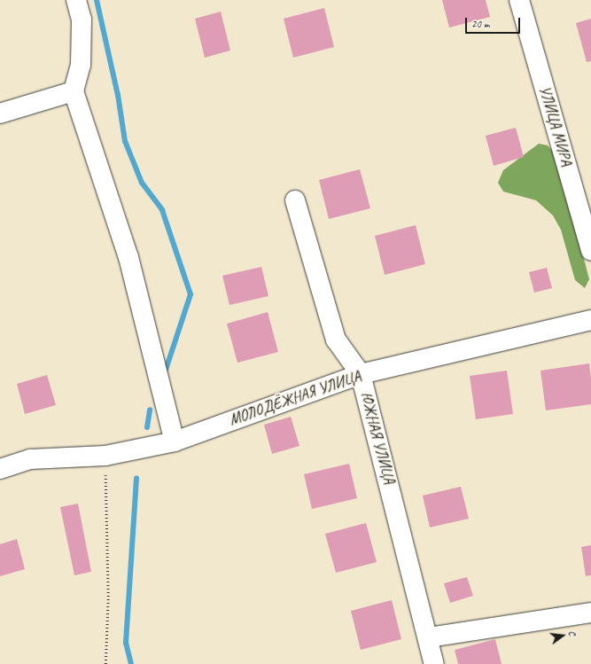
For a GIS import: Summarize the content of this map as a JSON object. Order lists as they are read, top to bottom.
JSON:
{
  "streets": {
    "street": ["УЛИЦА МИРА", "МОЛОДЁЖНАЯ УЛИЦА", "ЮЖНАЯ УЛИЦА"]
  },
  "crossings": [
    ["МОЛОДЁЖНАЯ УЛИЦА", "ЮЖНАЯ УЛИЦА"]
  ],
  "scale_bar": "20 m",
  "north": "right"
}
